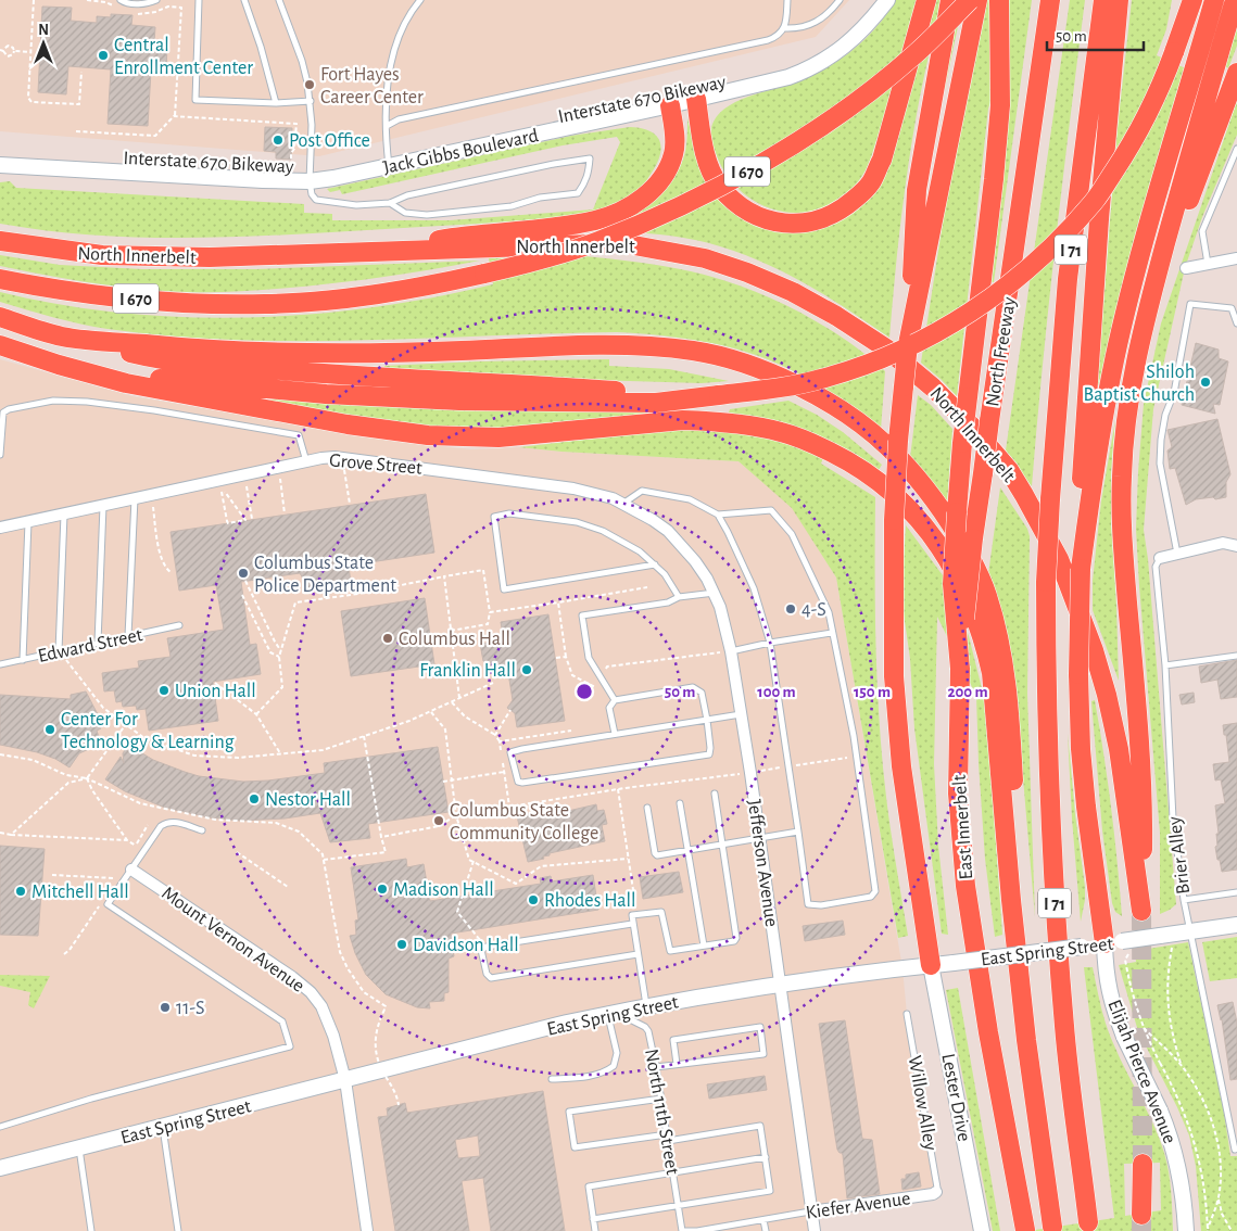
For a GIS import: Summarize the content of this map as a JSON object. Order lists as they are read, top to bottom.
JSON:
{
  "streets": {
    "highway": [
      "I 670",
      "North Innerbelt",
      "I 71",
      "North Freeway",
      "East Innerbelt"
    ],
    "main road": [
      "Jack Gibbs Boulevard",
      "East Spring Street",
      "Elijah Pierce Avenue",
      "Lester Drive"
    ],
    "street": [
      "Grove Street",
      "Jefferson Avenue",
      "Mount Vernon Avenue",
      "Kiefer Avenue"
    ],
    "lane": [
      "Edward Street",
      "Brier Alley",
      "Willow Alley",
      "North 11th Street"
    ],
    "path": ["Interstate 670 Bikeway"]
  },
  "crossings": [
    ["North Freeway", "East Innerbelt"],
    ["Grove Street", "Jefferson Avenue"],
    ["Brier Alley", "East Spring Street"],
    ["Jefferson Avenue", "East Spring Street"],
    ["Jefferson Avenue", "Kiefer Avenue"],
    ["Mount Vernon Avenue", "East Spring Street"],
    ["East Spring Street", "Elijah Pierce Avenue"],
    ["East Spring Street", "Lester Drive"],
    ["East Spring Street", "North 11th Street"],
    ["Willow Alley", "Kiefer Avenue"],
    ["North 11th Street", "Kiefer Avenue"]
  ],
  "places": [
    "Central Enrollment Center",
    "Fort Hayes Career Center",
    "Post Office",
    "Shiloh Baptist Church",
    "Columbus State Police Department",
    "4-S",
    "Columbus Hall",
    "Franklin Hall",
    "Union Hall",
    "Center For Technology & Learning",
    "Nestor Hall",
    "Columbus State Community College",
    "Madison Hall",
    "Mitchell Hall",
    "Rhodes Hall",
    "Davidson Hall",
    "11-S"
  ],
  "scale_bar": "50 m",
  "north": "top",
  "rings": [
    "50 m",
    "100 m",
    "150 m",
    "200 m"
  ]
}
